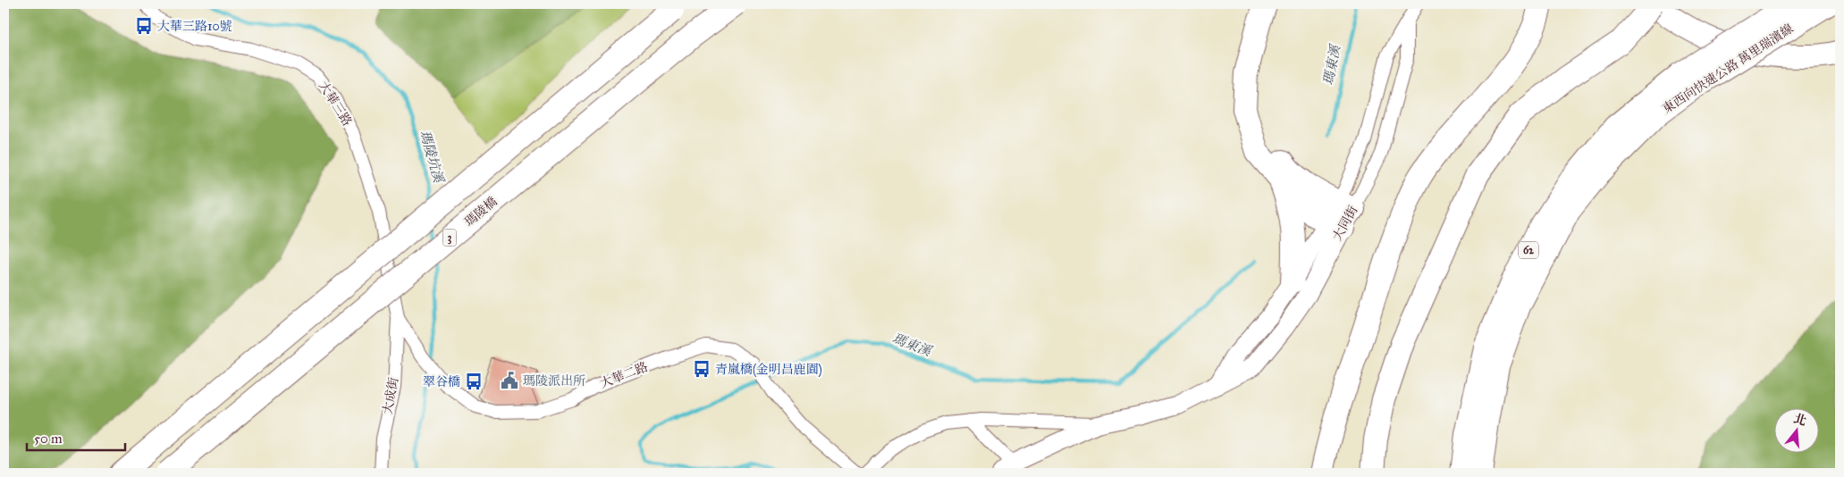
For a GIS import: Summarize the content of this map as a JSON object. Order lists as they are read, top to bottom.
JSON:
{
  "streets": {
    "highway": [
      "東西向快速公路 萬里瑞濱線",
      "瑪陵橋",
      "3",
      "62"
    ],
    "street": [
      "大華三路",
      "大同街",
      "大華二路",
      "大成街"
    ]
  },
  "crossings": [
    ["大華三路", "大華二路"],
    ["大華三路", "大成街"],
    ["大華二路", "大成街"]
  ],
  "water": ["瑪東溪", "瑪陵坑溪"],
  "places": {
    "bus stop": ["大華三路10號", "青嵐橋(金明昌鹿園)", "翠谷橋"],
    "public building": ["瑪陵派出所"]
  },
  "scale_bar": "50 m",
  "north": "top"
}
